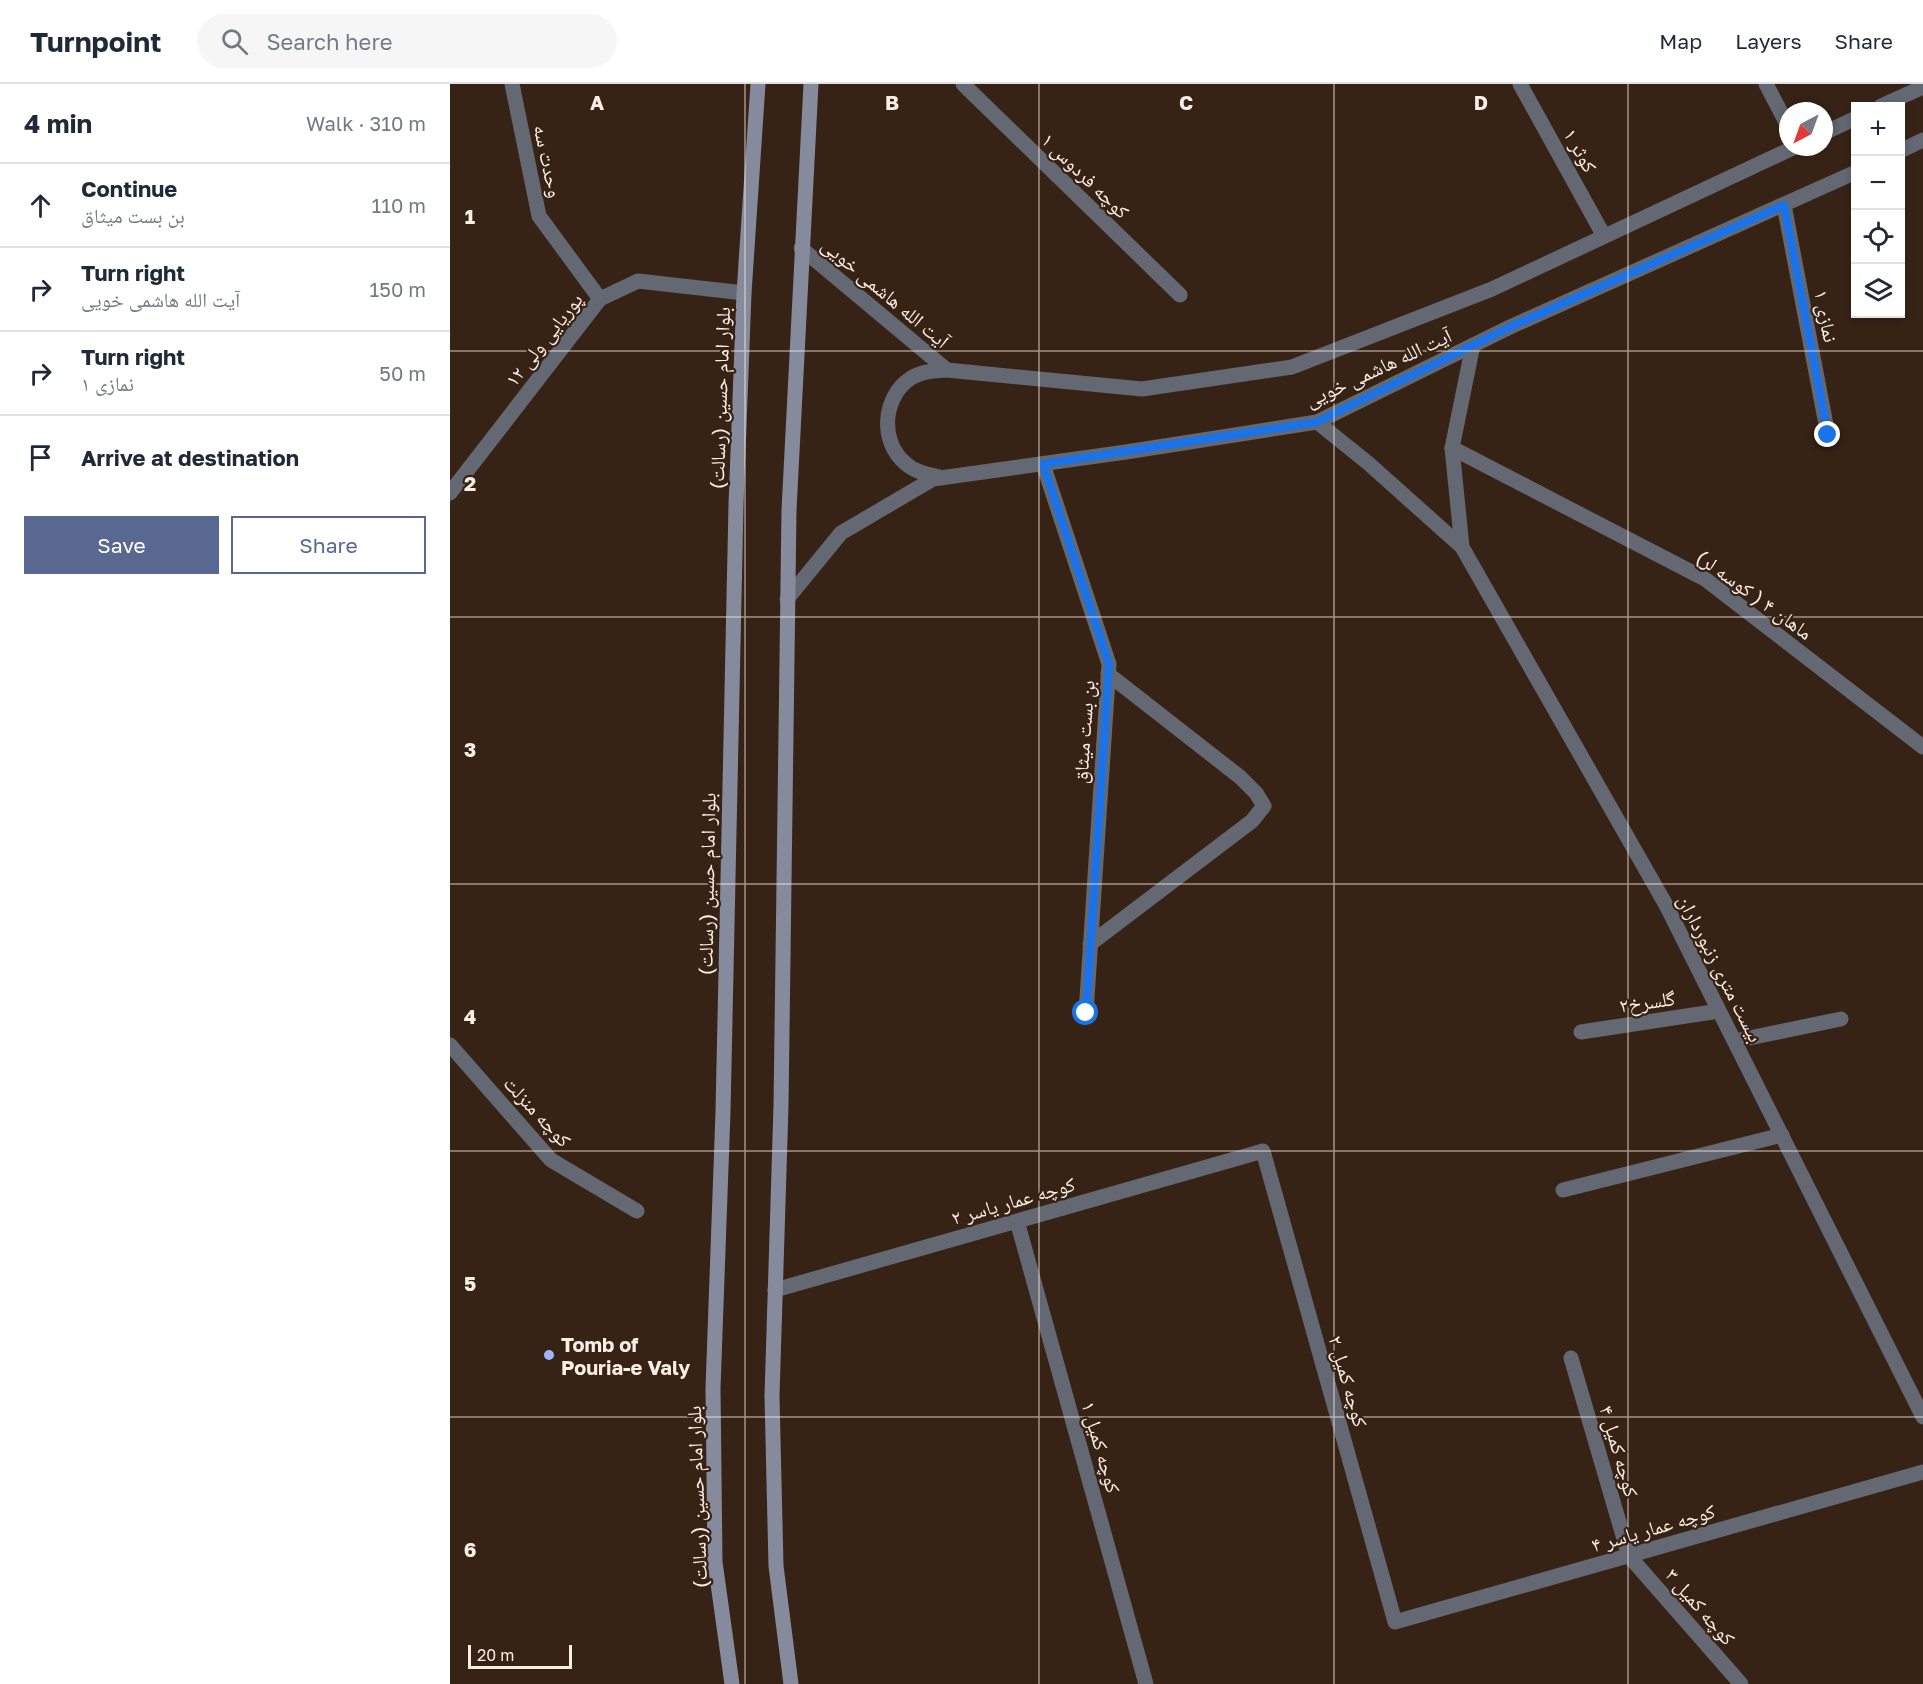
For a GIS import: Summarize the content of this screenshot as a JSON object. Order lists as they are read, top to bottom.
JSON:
{
  "streets": {
    "main road": ["بلوار امام حسین (رسالت)"],
    "street": [
      "کوثر ۱",
      "وحدت سه",
      "کوچه فردوس ۱",
      "آیت الله هاشمی خویی",
      "نمازی ۱",
      "پوریایی ولی ۱۲",
      "ماهان ۴ ( کوسه لر)",
      "بن بست میثاق",
      "بیست متری زنبورداران",
      "گلسرخ۲",
      "کوچه منزلت",
      "کوچه عمار یاسر ۲",
      "کوچه کمیل ۲",
      "کوچه کمیل ۱",
      "کوچه کمیل ۴",
      "کوچه عمار یاسر ۴",
      "کوچه کمیل ۳"
    ]
  },
  "crossings": [
    ["کوثر ۱", "آیت الله هاشمی خویی"],
    ["وحدت سه", "پوریایی ولی ۱۲"],
    ["آیت الله هاشمی خویی", "نمازی ۱"],
    ["آیت الله هاشمی خویی", "بن بست میثاق"],
    ["آیت الله هاشمی خویی", "بیست متری زنبورداران"],
    ["پوریایی ولی ۱۲", "بلوار امام حسین (رسالت)"],
    ["ماهان ۴ ( کوسه لر)", "بیست متری زنبورداران"],
    ["بیست متری زنبورداران", "گلسرخ۲"],
    ["کوچه عمار یاسر ۲", "کوچه کمیل ۲"],
    ["کوچه عمار یاسر ۲", "کوچه کمیل ۱"],
    ["کوچه کمیل ۲", "کوچه عمار یاسر ۴"],
    ["کوچه کمیل ۴", "کوچه عمار یاسر ۴"],
    ["کوچه کمیل ۴", "کوچه کمیل ۳"],
    ["کوچه عمار یاسر ۴", "کوچه کمیل ۳"]
  ],
  "places": ["Tomb of Pouria-e Valy"],
  "scale_bar": "20 m",
  "north": "bottom left",
  "page": {
    "header": "Turnpoint",
    "search": "Search here",
    "nav": ["Map", "Layers", "Share"],
    "heading": ["4 min", "Walk · 310 m"],
    "map_buttons": ["+", "−"],
    "list": [
      ["Continue", "بن بست میثاق", "110 m"],
      ["Turn right", "آیت الله هاشمی خویی", "150 m"],
      ["Turn right", "نمازی ۱", "50 m"],
      "Arrive at destination"
    ],
    "buttons": ["Save", "Share"],
    "scale": "20 m"
  },
  "grid": {
    "columns": [
      "A",
      "B",
      "C",
      "D"
    ],
    "rows": [
      "1",
      "2",
      "3",
      "4",
      "5",
      "6"
    ]
  }
}
